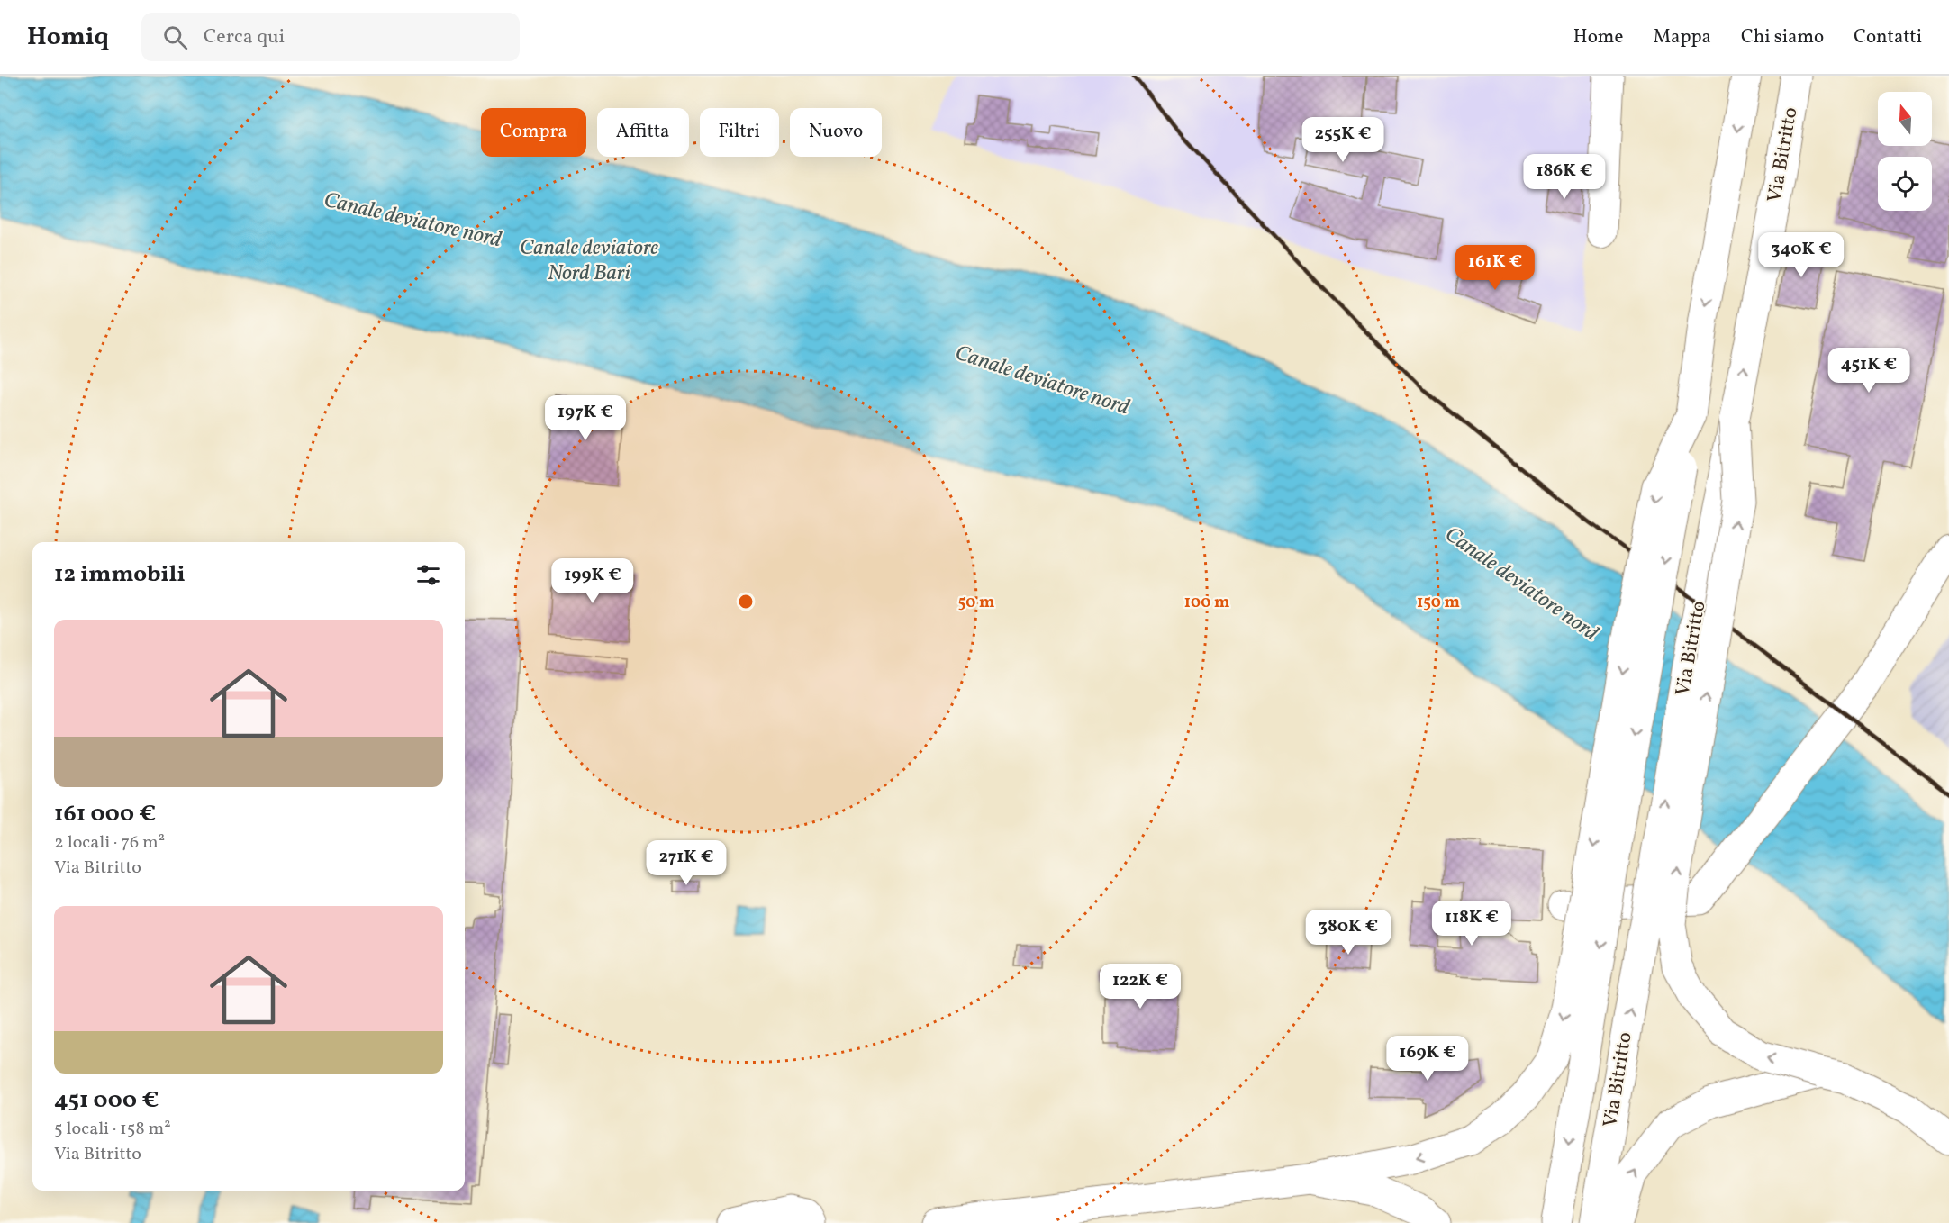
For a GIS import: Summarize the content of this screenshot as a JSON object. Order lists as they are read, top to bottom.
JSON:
{
  "streets": {
    "main road": ["Via Bitritto"]
  },
  "water": ["Canale deviatore nord", "Canale deviatore Nord Bari"],
  "north": "top",
  "page": {
    "header": "Homiq",
    "search": "Cerca qui",
    "nav": [
      "Home",
      "Mappa",
      "Chi siamo",
      "Contatti"
    ],
    "chip": [
      "Compra",
      "Affitta",
      "Filtri",
      "Nuovo"
    ],
    "price": [
      "255K €",
      "186K €",
      "340K €",
      "161K €",
      "451K €",
      "197K €",
      "199K €",
      "271K €",
      "118K €",
      "380K €",
      "122K €",
      "169K €"
    ],
    "heading": "12 immobili",
    "list": [
      {
        "name": "161 000 €",
        "note": "2 locali · 76 m² · Via Bitritto"
      },
      {
        "name": "451 000 €",
        "note": "5 locali · 158 m² · Via Bitritto"
      }
    ]
  },
  "rings": ["50 m", "100 m", "150 m"]
}
